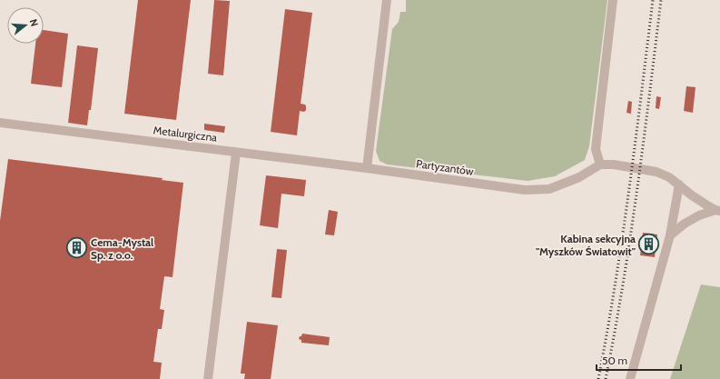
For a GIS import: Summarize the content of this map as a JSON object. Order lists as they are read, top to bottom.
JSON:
{
  "streets": {
    "street": ["Metalurgiczna", "Partyzantów"]
  },
  "crossings": [
    ["Metalurgiczna", "Partyzantów"]
  ],
  "places": {
    "building": ["Kabina sekcyjna \"Myszków Światowit\"", "Cema-Mystal Sp. z o.o."]
  },
  "scale_bar": "50 m",
  "north": "right"
}
